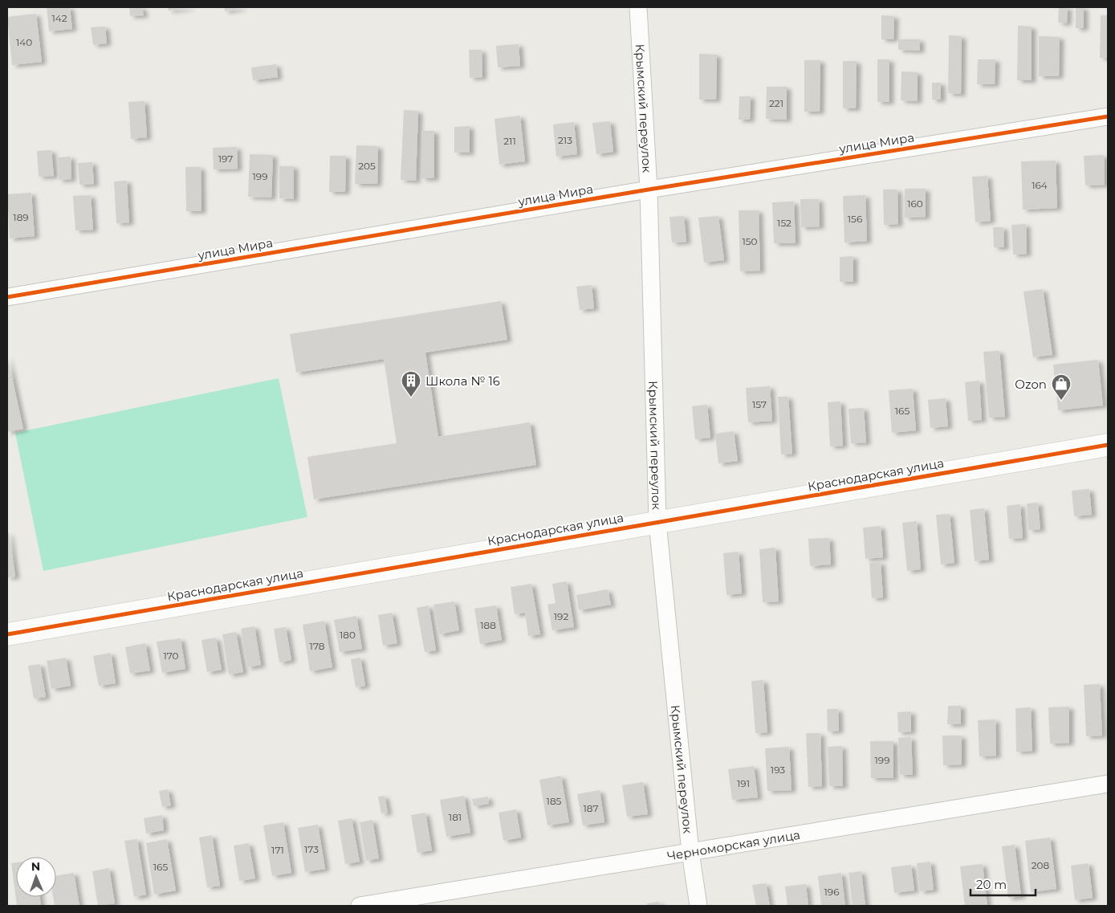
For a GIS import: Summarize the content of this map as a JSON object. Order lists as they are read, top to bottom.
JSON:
{
  "streets": {
    "street": [
      "Крымский переулок",
      "улица Мира",
      "Краснодарская улица",
      "Черноморская улица"
    ]
  },
  "crossings": [
    ["Крымский переулок", "улица Мира"],
    ["Крымский переулок", "Краснодарская улица"],
    ["Крымский переулок", "Черноморская улица"]
  ],
  "places": {
    "building": ["Школа № 16"],
    "shop": ["Ozon"]
  },
  "house_numbers": [
    "142",
    "140",
    "221",
    "213",
    "211",
    "197",
    "205",
    "199",
    "164",
    "160",
    "189",
    "156",
    "152",
    "150",
    "157",
    "165",
    "192",
    "188",
    "180",
    "178",
    "170",
    "199",
    "193",
    "191",
    "185",
    "187",
    "181",
    "173",
    "171",
    "208",
    "165",
    "196"
  ],
  "scale_bar": "20 m",
  "north": "top"
}
